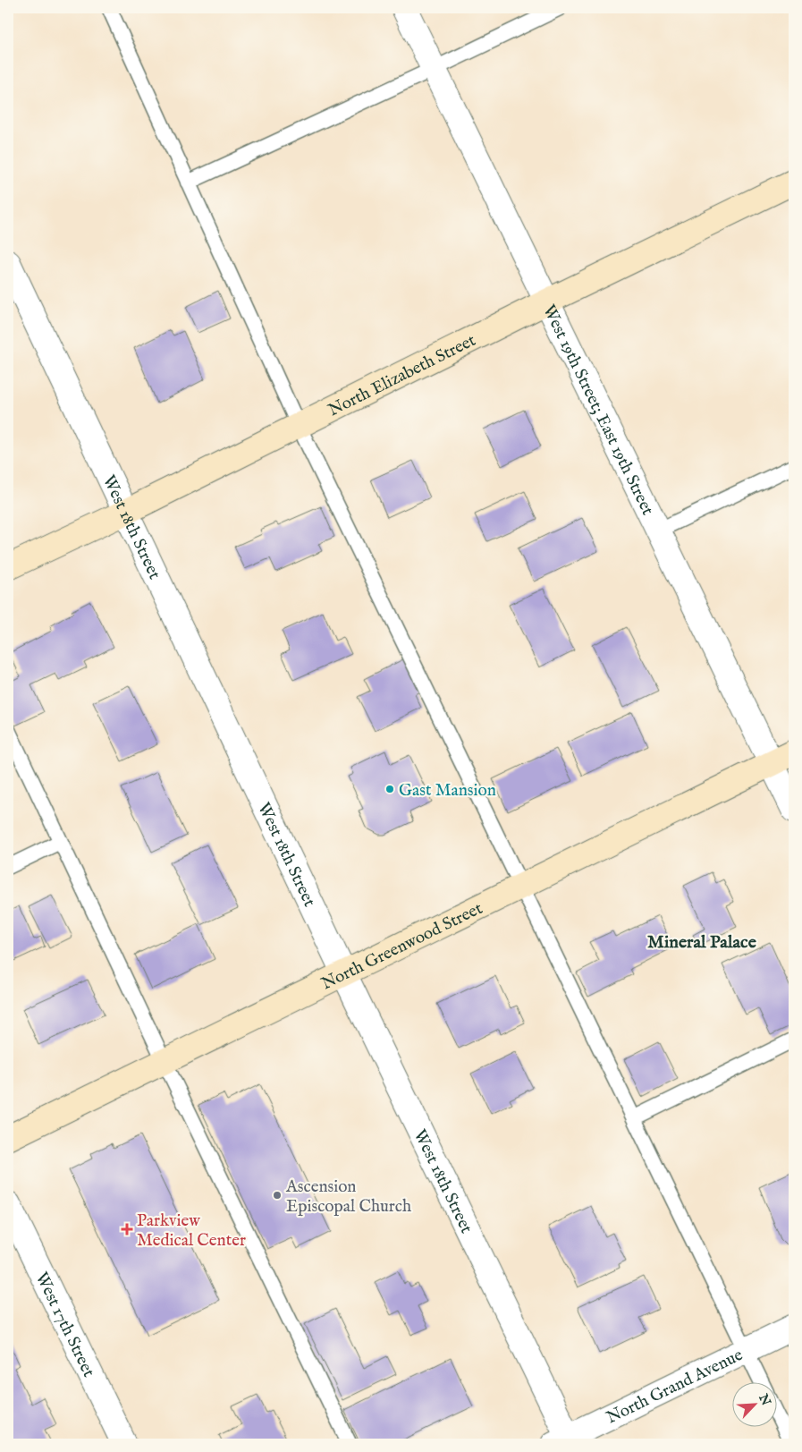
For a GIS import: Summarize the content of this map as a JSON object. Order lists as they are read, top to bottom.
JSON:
{
  "streets": {
    "main road": ["North Elizabeth Street", "North Greenwood Street"],
    "street": [
      "West 19th Street; East 19th Street",
      "West 18th Street",
      "West 17th Street",
      "North Grand Avenue"
    ]
  },
  "crossings": [
    ["North Elizabeth Street", "West 19th Street; East 19th Street"],
    ["North Elizabeth Street", "West 18th Street"],
    ["West 19th Street; East 19th Street", "North Greenwood Street"],
    ["West 18th Street", "North Greenwood Street"],
    ["West 18th Street", "North Grand Avenue"]
  ],
  "districts": ["Mineral Palace"],
  "places": {
    "other": ["Gast Mansion", "Ascension Episcopal Church"],
    "health": ["Parkview Medical Center"]
  },
  "north": "top right"
}
